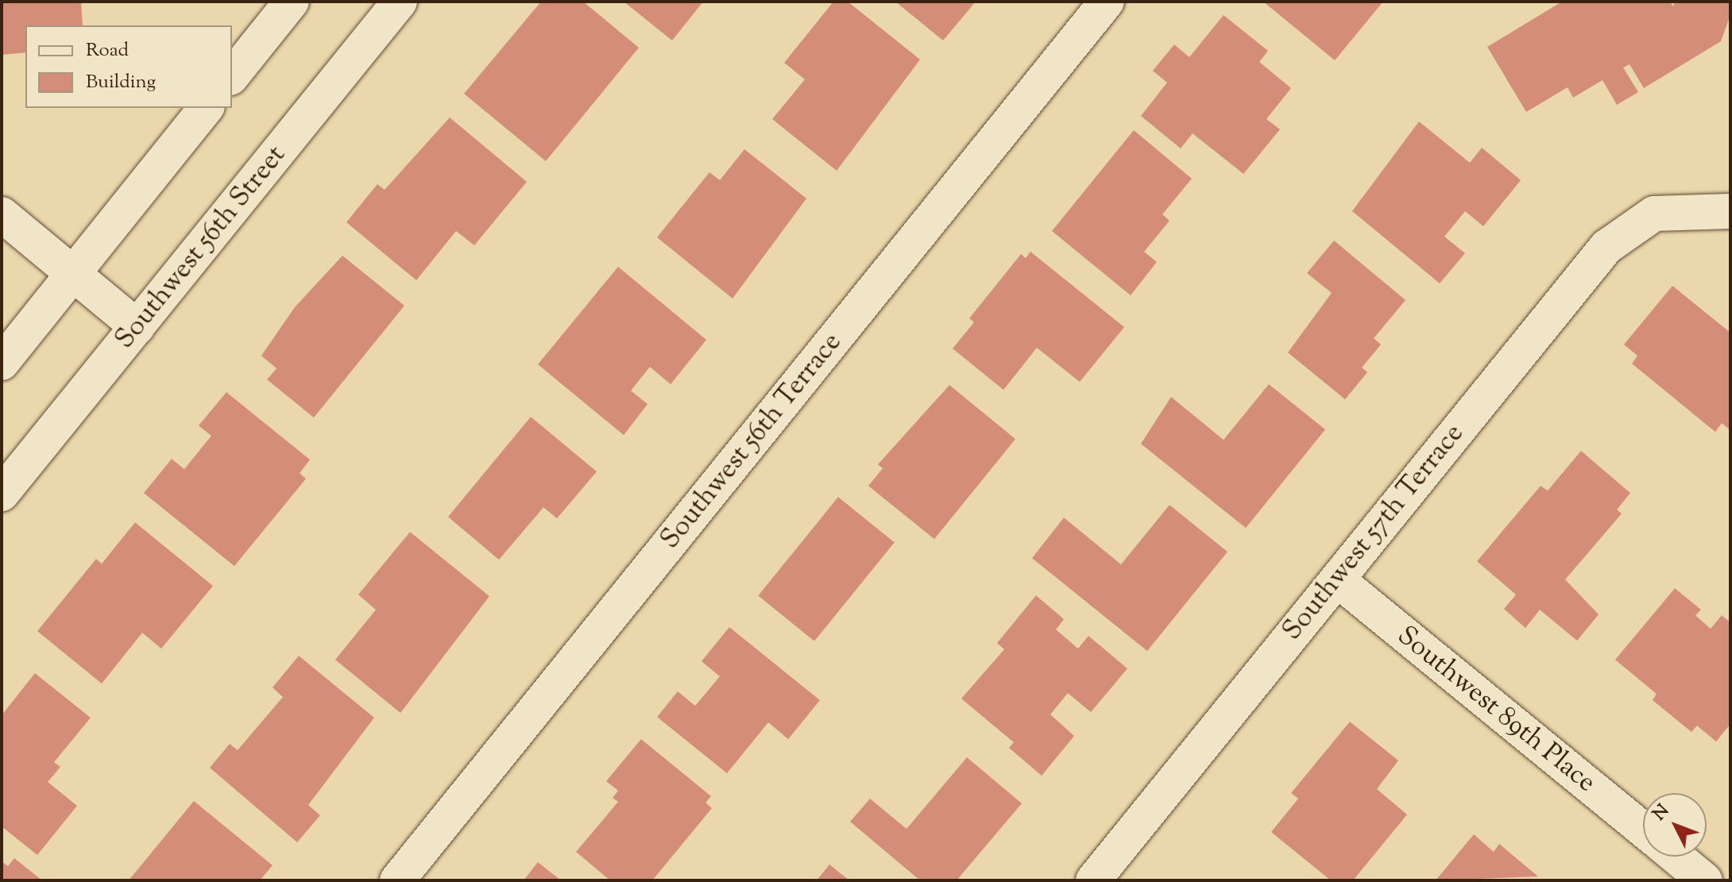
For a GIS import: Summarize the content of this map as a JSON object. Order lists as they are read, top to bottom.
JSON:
{
  "streets": {
    "street": [
      "Southwest 56th Street",
      "Southwest 56th Terrace",
      "Southwest 57th Terrace",
      "Southwest 89th Place"
    ]
  },
  "crossings": [
    ["Southwest 57th Terrace", "Southwest 89th Place"]
  ],
  "legend": ["Road", "Building"],
  "north": "top left"
}
